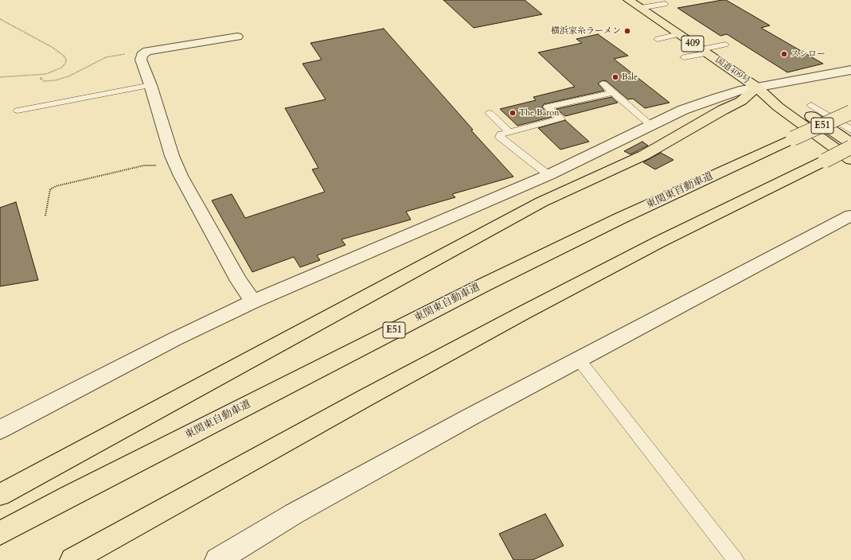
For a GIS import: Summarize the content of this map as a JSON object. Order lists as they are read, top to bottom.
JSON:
{
  "streets": {
    "highway": [
      "409",
      "国道409号",
      "E51",
      "東関東自動車道"
    ]
  },
  "places": [
    "横浜家糸ラーメン",
    "スシロー",
    "Bale",
    "The Baron"
  ]
}
